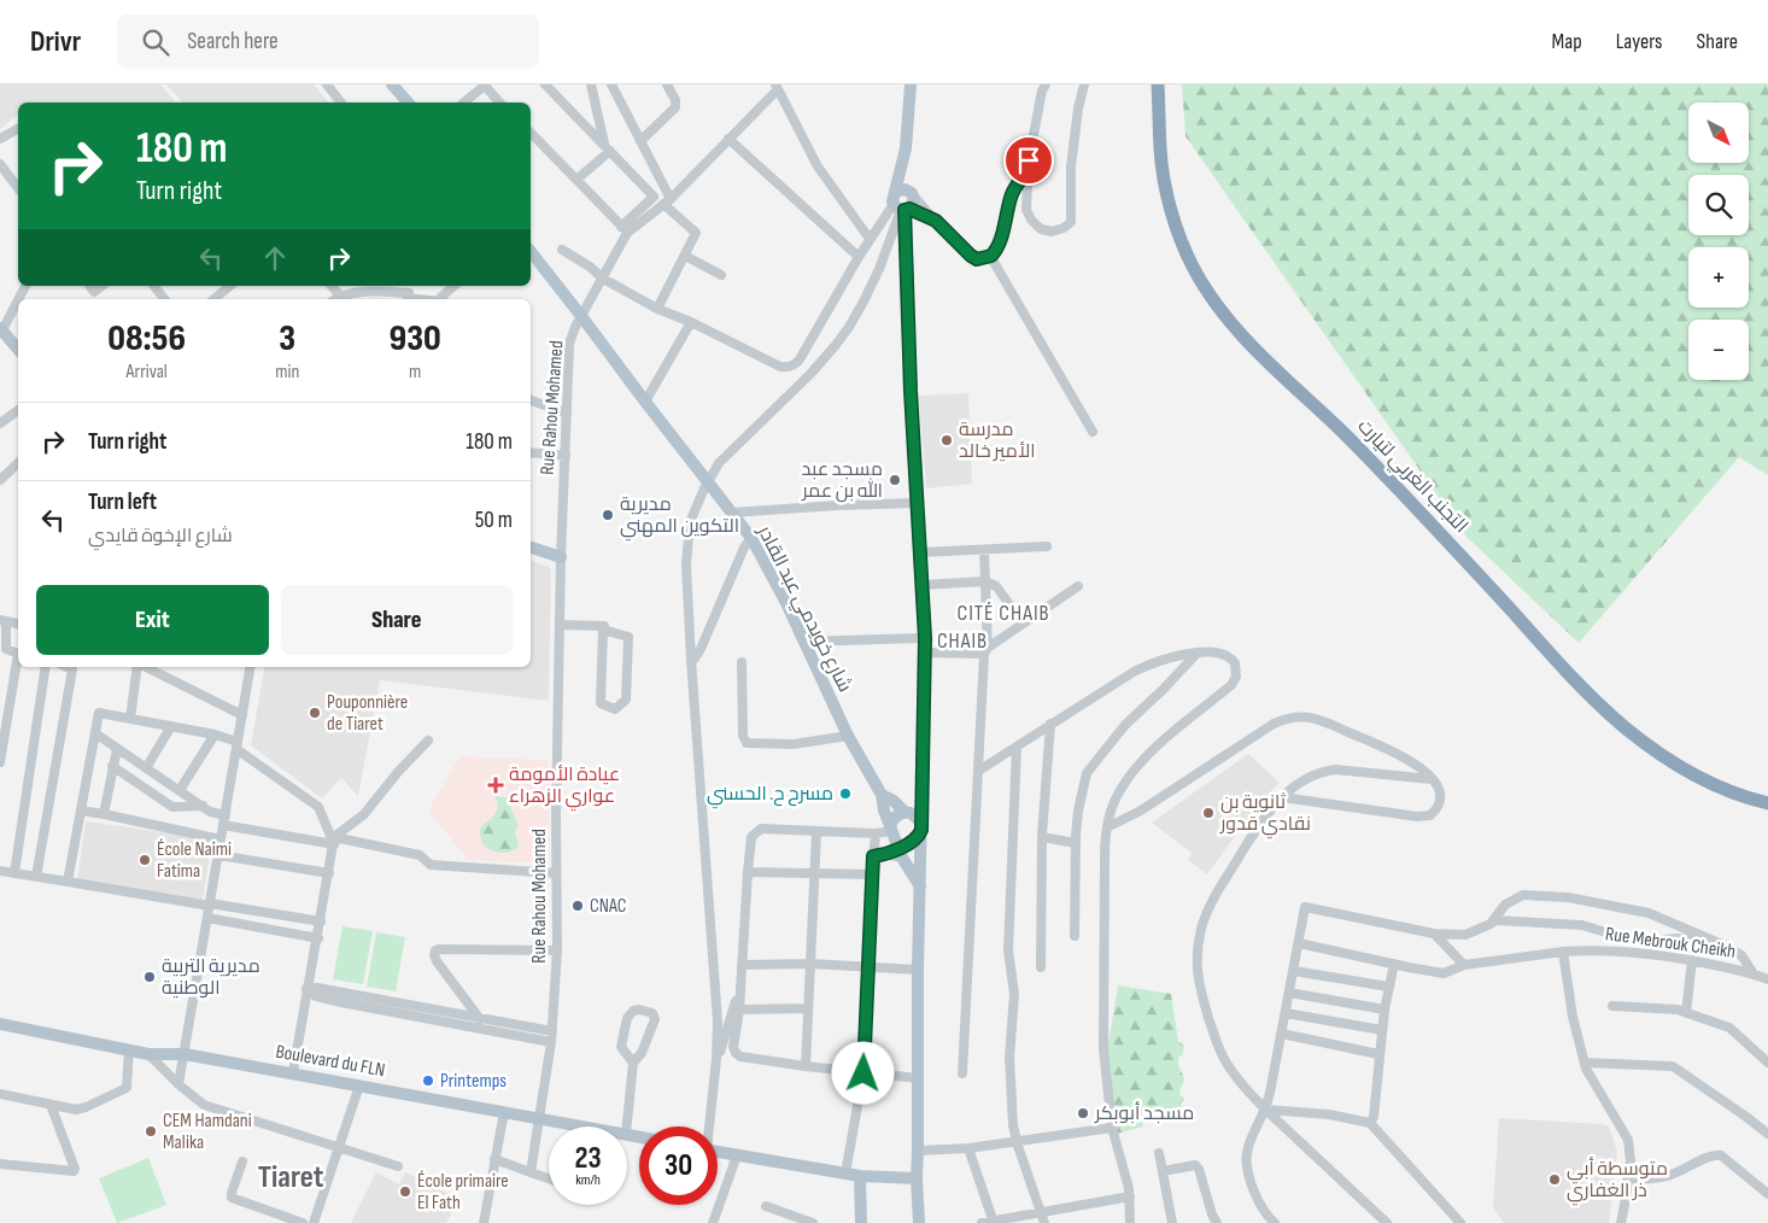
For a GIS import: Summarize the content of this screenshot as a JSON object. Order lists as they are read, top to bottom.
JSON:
{
  "streets": {
    "highway": ["التجنب الغربي لتيارت"],
    "main road": ["شارع خويدمي عبد القادر", "Boulevard du FLN"],
    "street": ["Rue Rahou Mohamed", "Rue Mebrouk Cheikh"]
  },
  "crossings": [
    ["Rue Rahou Mohamed", "شارع خويدمي عبد القادر"],
    ["Rue Rahou Mohamed", "Boulevard du FLN"]
  ],
  "districts": ["CITÉ CHAIB", "CHAIB", "Tiaret"],
  "places": {
    "other": [
      "مدرسة الأمير خالد",
      "مسجد عبد الله بن عمر",
      "مديرية التكوين المهني",
      "Pouponnière de Tiaret",
      "مسرح ح. الحسني",
      "ثانوية بن نقادي قدور",
      "École Naimi Fatima",
      "CNAC",
      "مديرية التربية الوطنية",
      "Printemps",
      "مسجد أبوبكر",
      "CEM Hamdani Malika",
      "متوسطة أبي ذر الغفاري",
      "École primaire El Fath"
    ],
    "health": ["عيادة الأمومة عواري الزهراء"]
  },
  "north": "bottom right",
  "page": {
    "header": "Drivr",
    "search": "Search here",
    "nav": ["Map", "Layers", "Share"],
    "map_buttons": ["+", "−"],
    "turn": ["180 m", "Turn right"],
    "eta": [
      "08:56",
      "Arrival",
      "3",
      "min",
      "930",
      "m"
    ],
    "list": [
      {
        "name": "Turn right",
        "value": "180 m"
      },
      {
        "name": "Turn left",
        "note": "شارع الإخوة قايدي",
        "value": "50 m"
      }
    ],
    "buttons": ["Exit", "Share"],
    "speed": "23 km/h",
    "limit": "30"
  }
}
